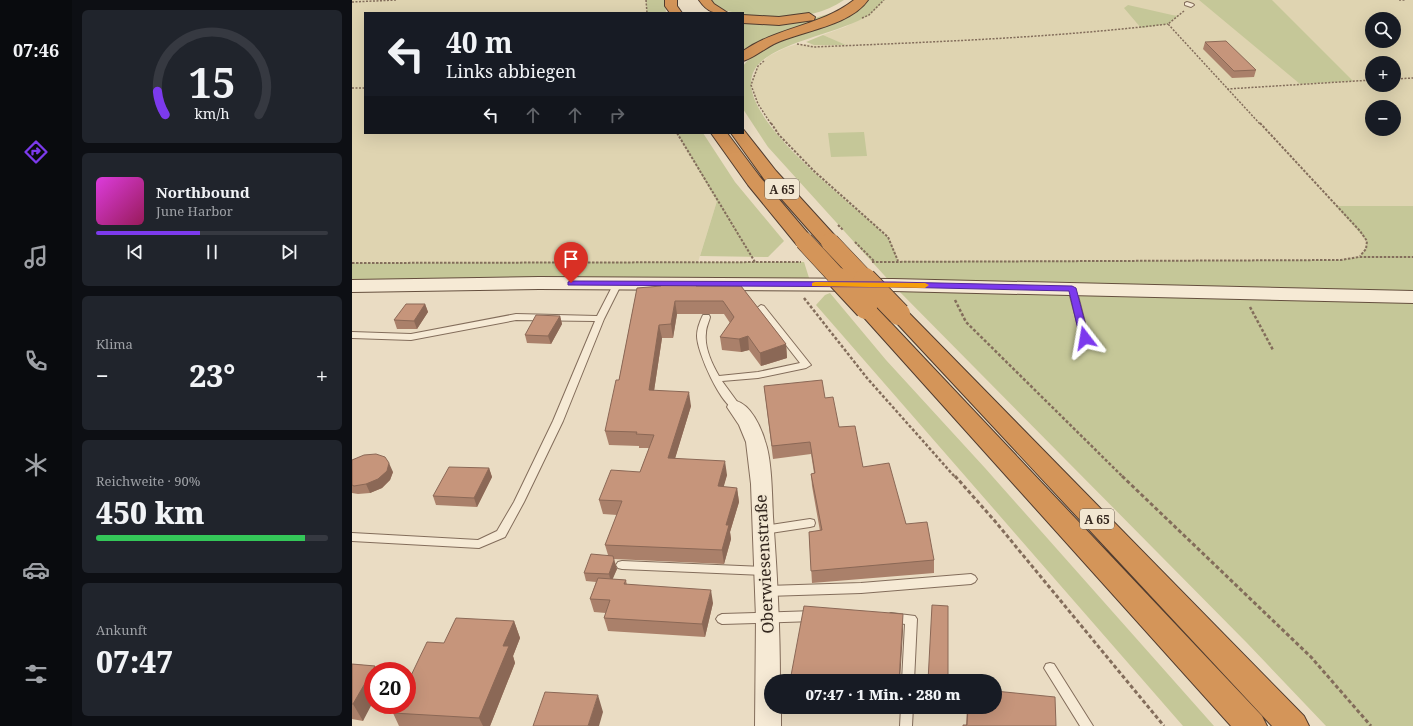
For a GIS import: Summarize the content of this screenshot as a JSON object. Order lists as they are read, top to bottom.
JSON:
{
  "streets": {
    "highway": ["A 65"],
    "street": ["Oberwiesenstraße"]
  },
  "page": {
    "tabs": "07:46",
    "map_buttons": ["+", "−"],
    "turn": ["40 m", "Links abbiegen"],
    "song": ["Northbound", "June Harbor"],
    "tile": [
      "Klima",
      ["Reichweite · 90%", "450 km"],
      ["Ankunft", "07:47"]
    ],
    "heat": ["−", "23°", "+"],
    "limit": "20",
    "trip": "07:47 · 1 Min. · 280 m",
    "gauge": ["15", "km/h"]
  }
}
